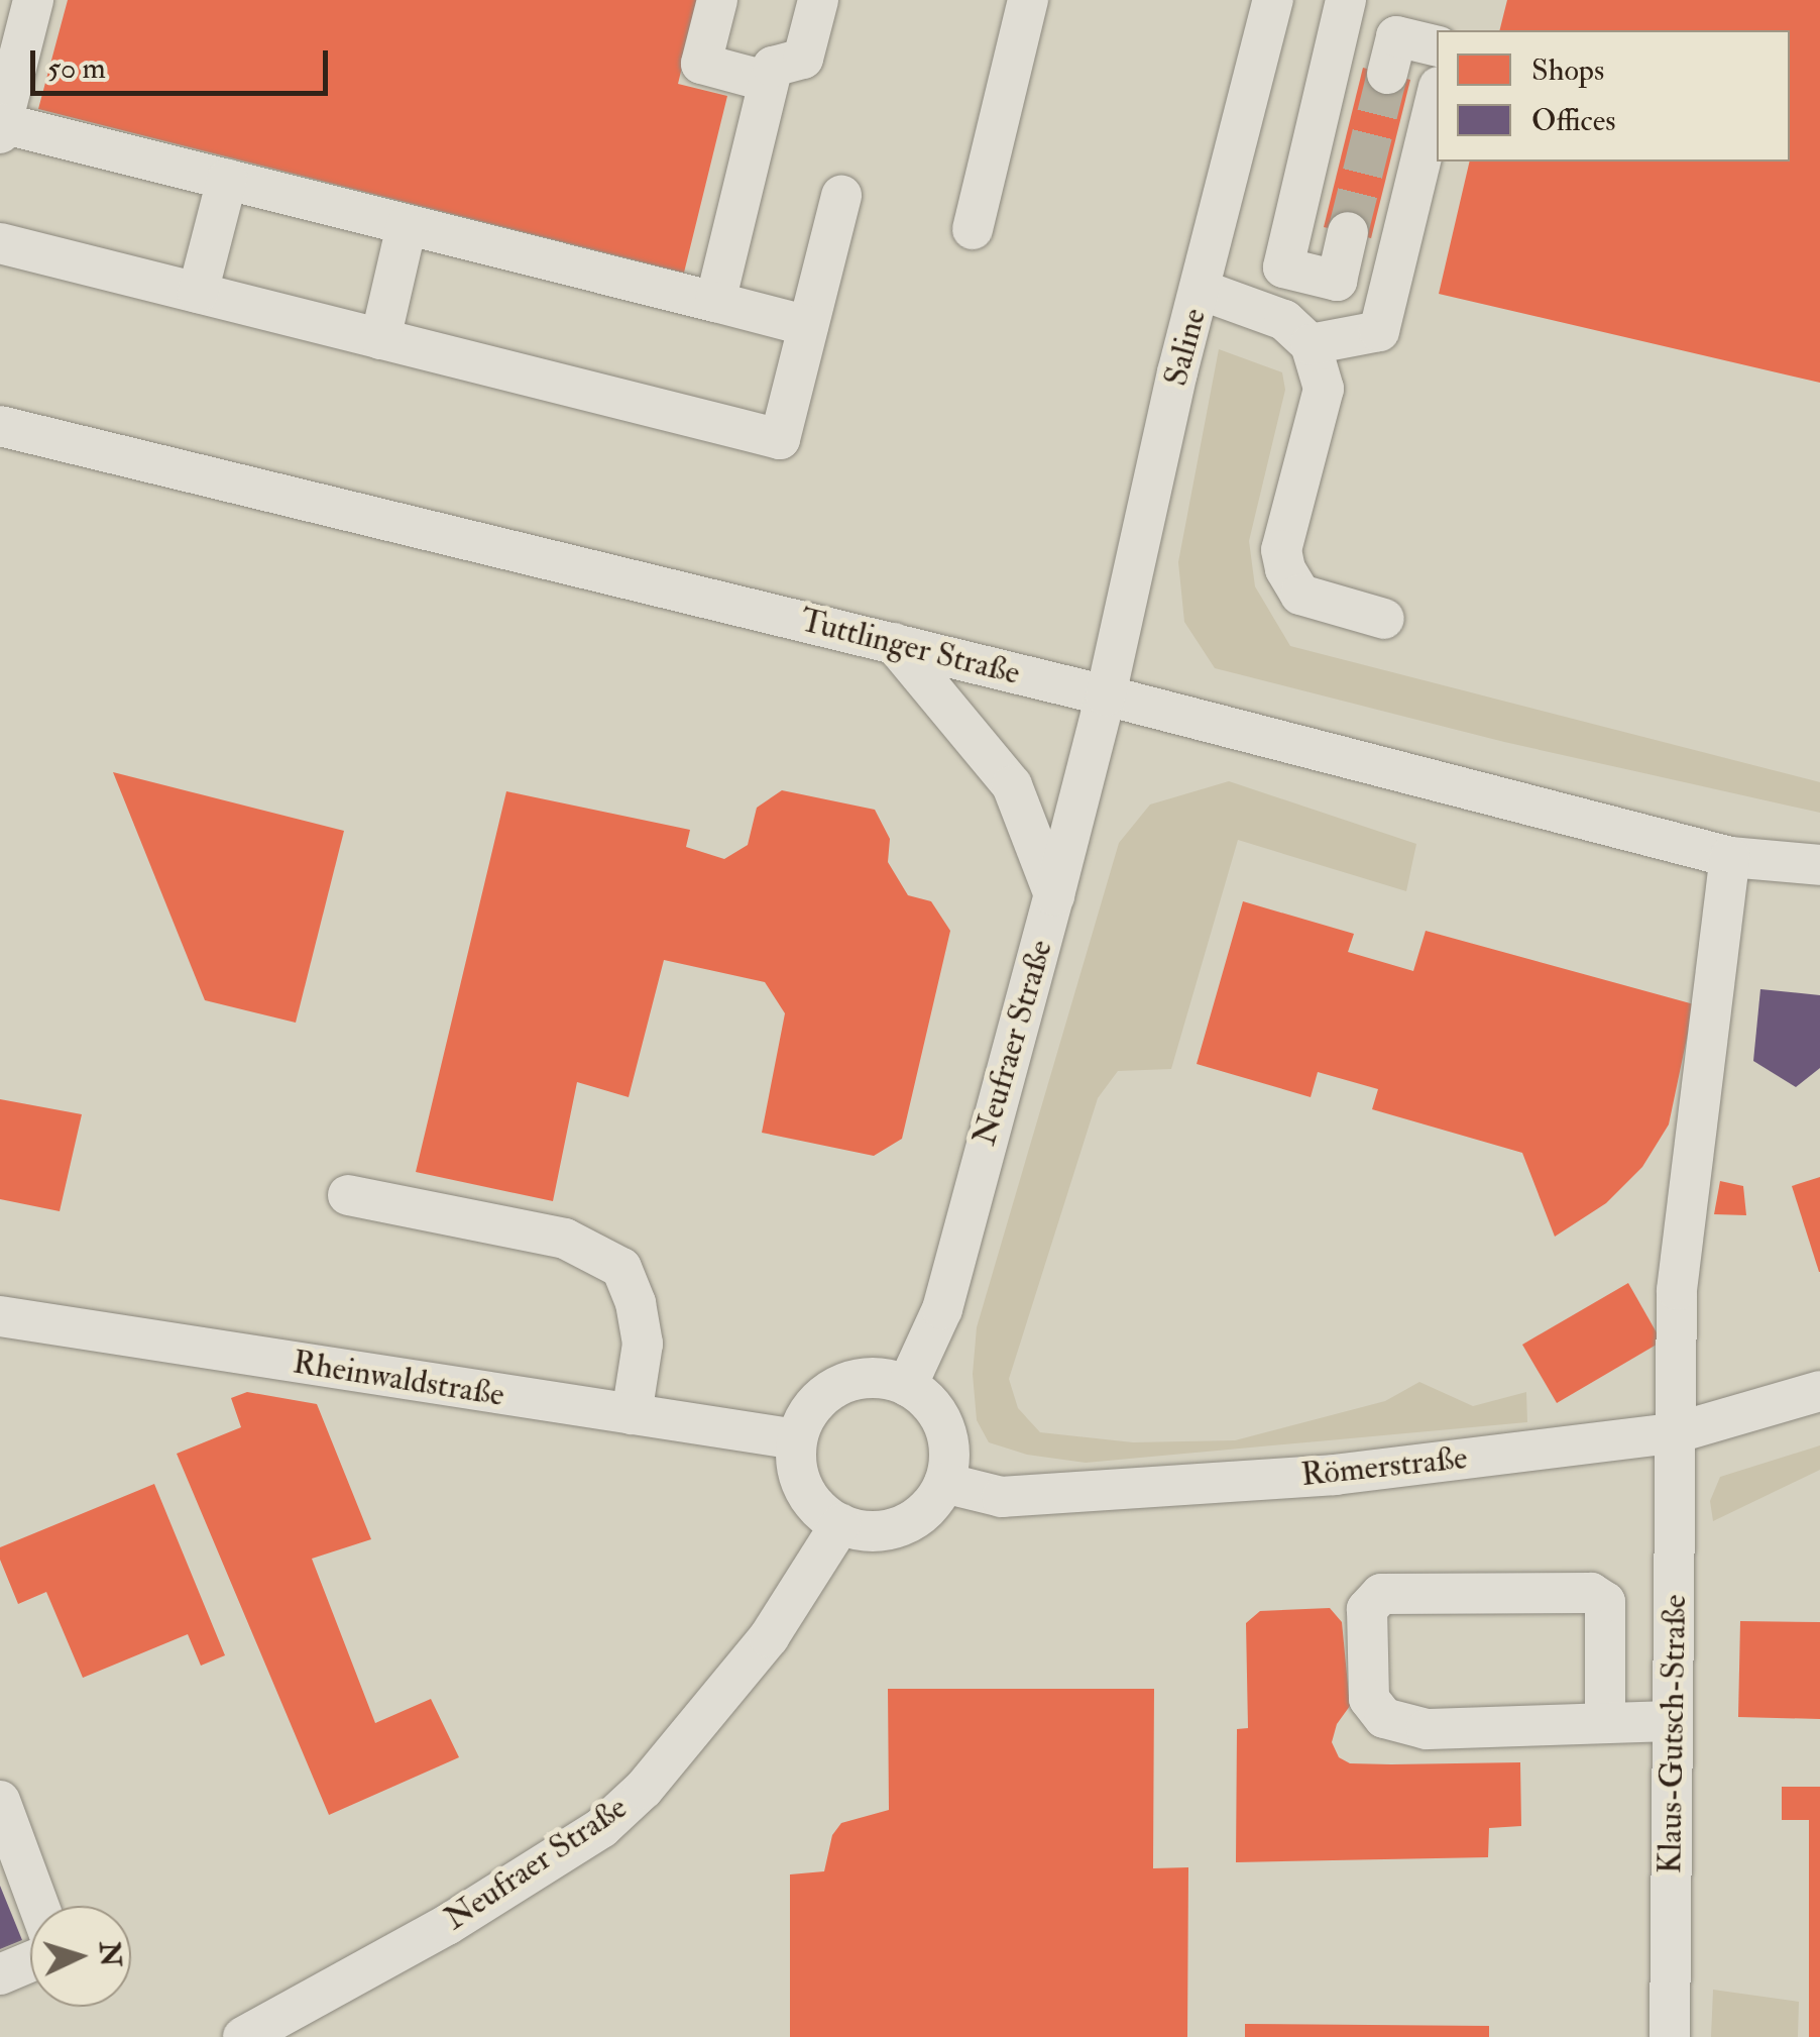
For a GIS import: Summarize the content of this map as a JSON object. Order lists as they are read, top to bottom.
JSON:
{
  "streets": {
    "street": [
      "Saline",
      "Tuttlinger Straße",
      "Neufraer Straße",
      "Rheinwaldstraße",
      "Römerstraße",
      "Klaus-Gutsch-Straße"
    ]
  },
  "crossings": [
    ["Saline", "Tuttlinger Straße"],
    ["Saline", "Neufraer Straße"],
    ["Tuttlinger Straße", "Neufraer Straße"],
    ["Tuttlinger Straße", "Klaus-Gutsch-Straße"],
    ["Neufraer Straße", "Rheinwaldstraße"],
    ["Neufraer Straße", "Römerstraße"],
    ["Rheinwaldstraße", "Römerstraße"],
    ["Römerstraße", "Klaus-Gutsch-Straße"]
  ],
  "legend": ["Shops", "Offices"],
  "scale_bar": "50 m",
  "north": "right"
}
